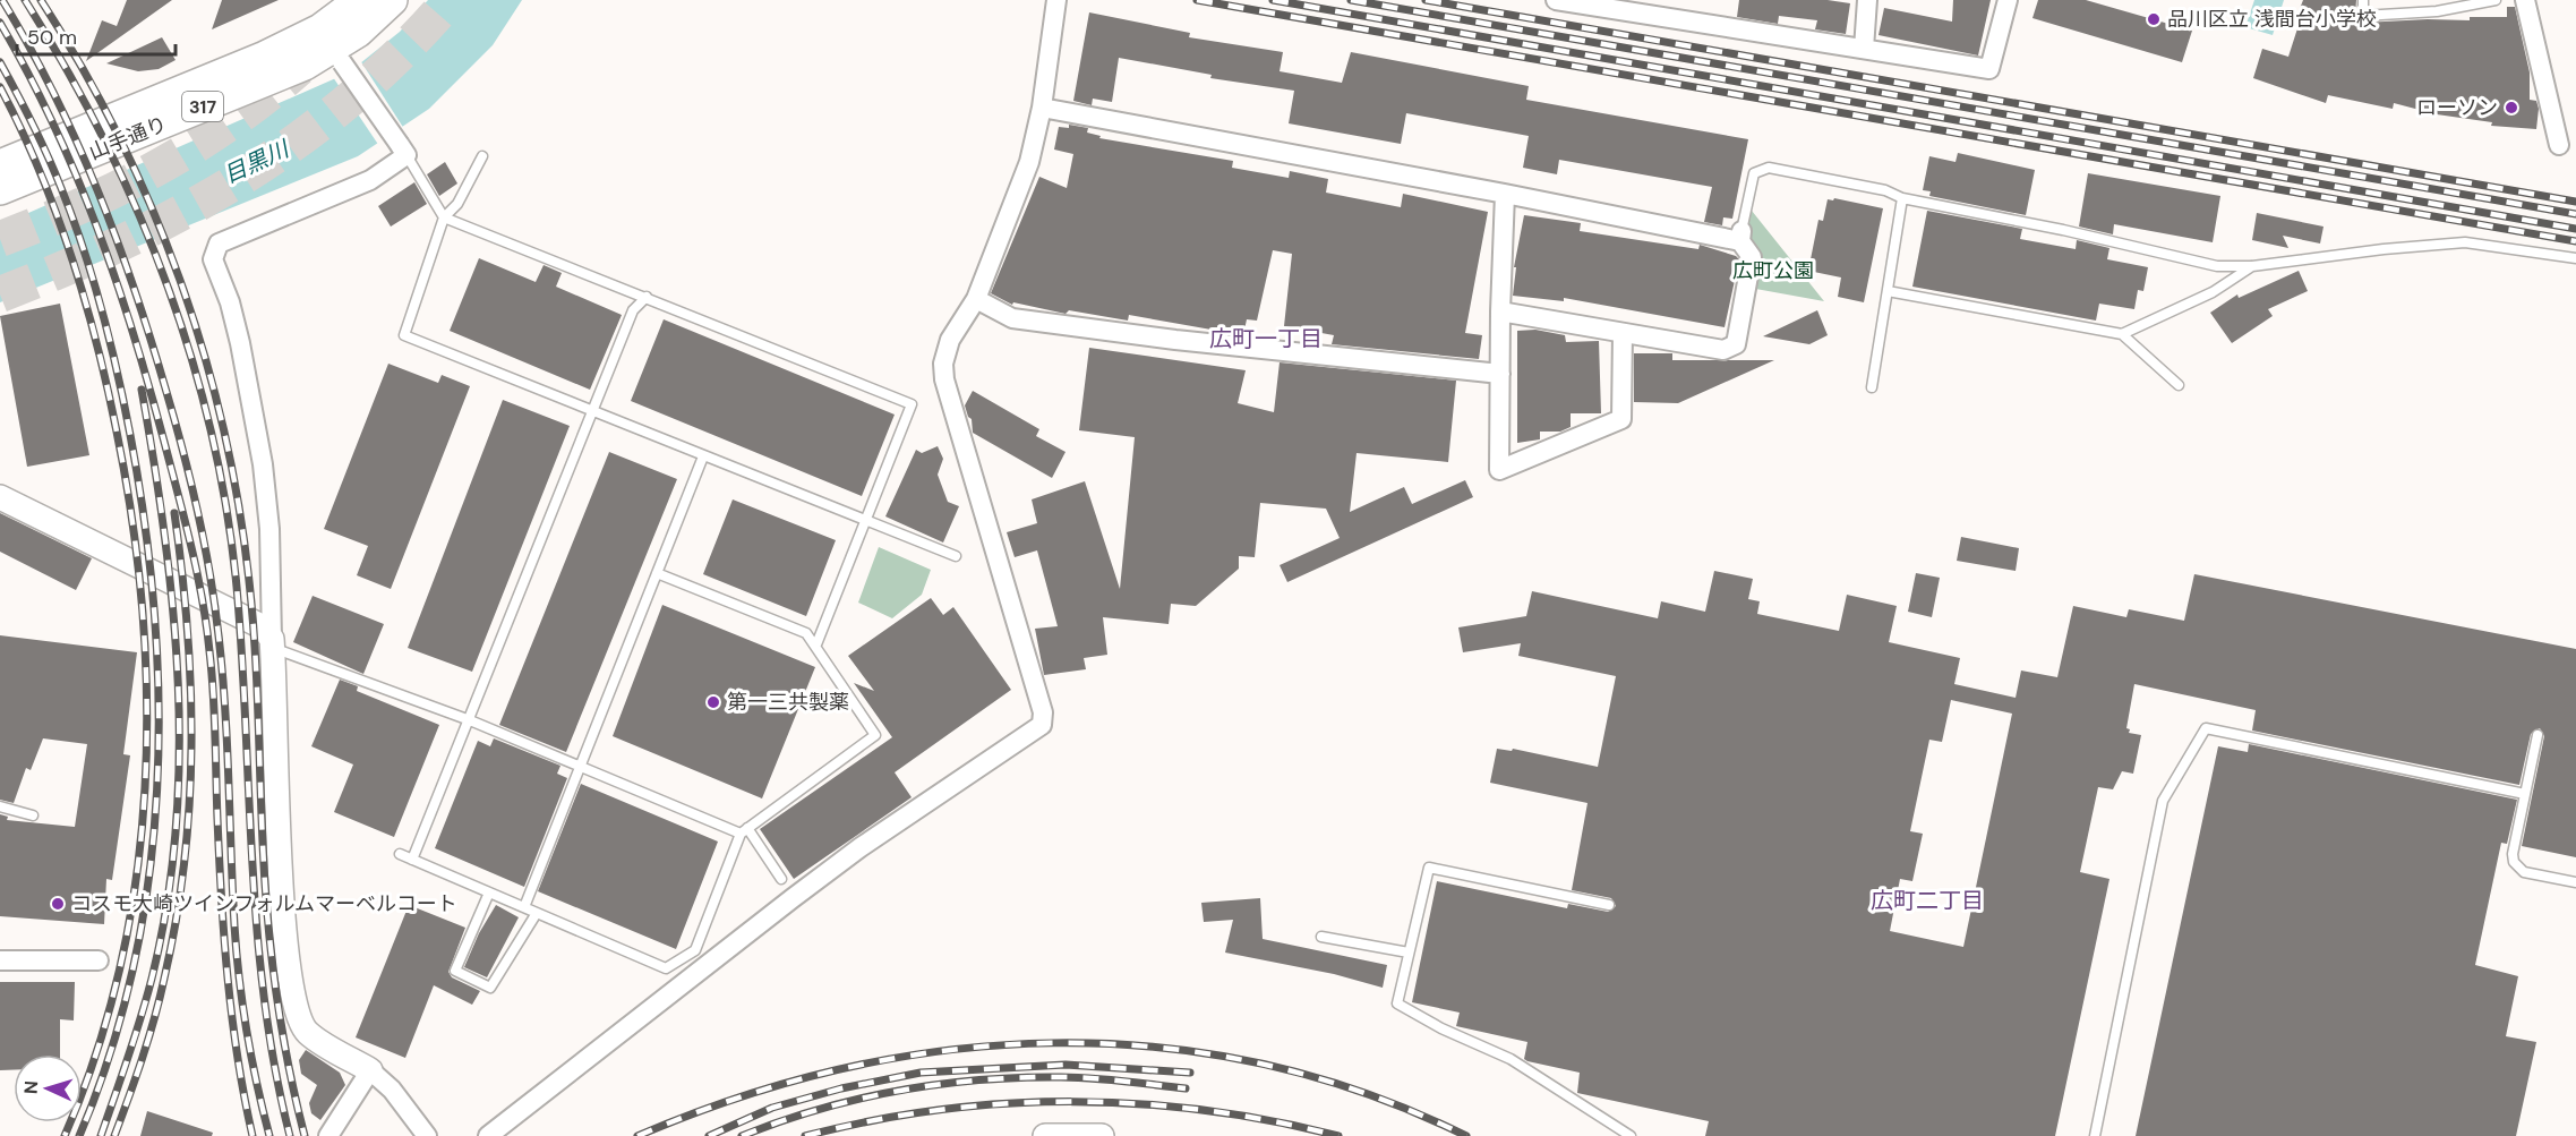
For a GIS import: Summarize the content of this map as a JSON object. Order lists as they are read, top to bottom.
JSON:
{
  "streets": {
    "main road": ["317", "山手通り"]
  },
  "districts": ["広町一丁目", "広町二丁目"],
  "water": ["目黒川"],
  "parks": ["広町公園"],
  "places": [
    "品川区立 浅間台小学校",
    "ローソン",
    "第一三共製薬",
    "コスモ大崎ツインフォルムマーベルコート"
  ],
  "scale_bar": "50 m",
  "north": "left"
}
